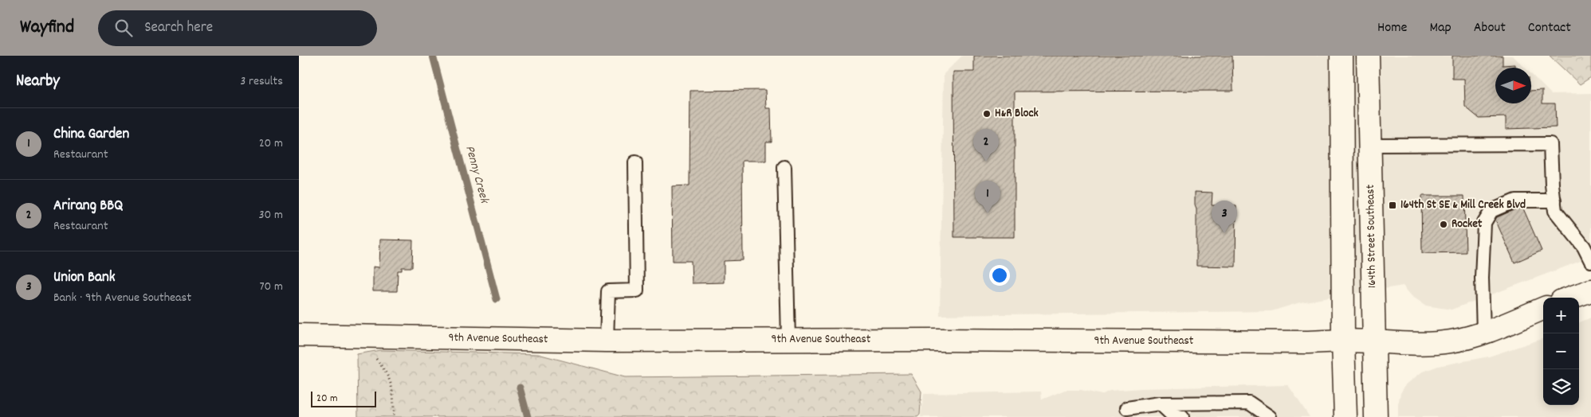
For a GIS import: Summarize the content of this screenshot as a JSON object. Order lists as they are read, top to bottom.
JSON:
{
  "streets": {
    "street": ["164th Street Southeast", "9th Avenue Southeast"]
  },
  "crossings": [
    ["164th Street Southeast", "9th Avenue Southeast"]
  ],
  "water": ["Penny Creek"],
  "places": {
    "other": ["H&R Block", "Rocket"],
    "transit": ["164th St SE & Mill Creek Blvd"]
  },
  "scale_bar": "20 m",
  "north": "right",
  "page": {
    "header": "Wayfind",
    "search": "Search here",
    "nav": [
      "Home",
      "Map",
      "About",
      "Contact"
    ],
    "heading": ["Nearby", "3 results"],
    "list": [
      {
        "mark": "1",
        "name": "China Garden",
        "note": "Restaurant",
        "value": "20 m"
      },
      {
        "mark": "2",
        "name": "Arirang BBQ",
        "note": "Restaurant",
        "value": "30 m"
      },
      {
        "mark": "3",
        "name": "Union Bank",
        "note": "Bank · 9th Avenue Southeast",
        "value": "70 m"
      }
    ],
    "pins": ["2", "1", "3"],
    "map_buttons": ["+", "−"],
    "scale": "20 m"
  }
}
